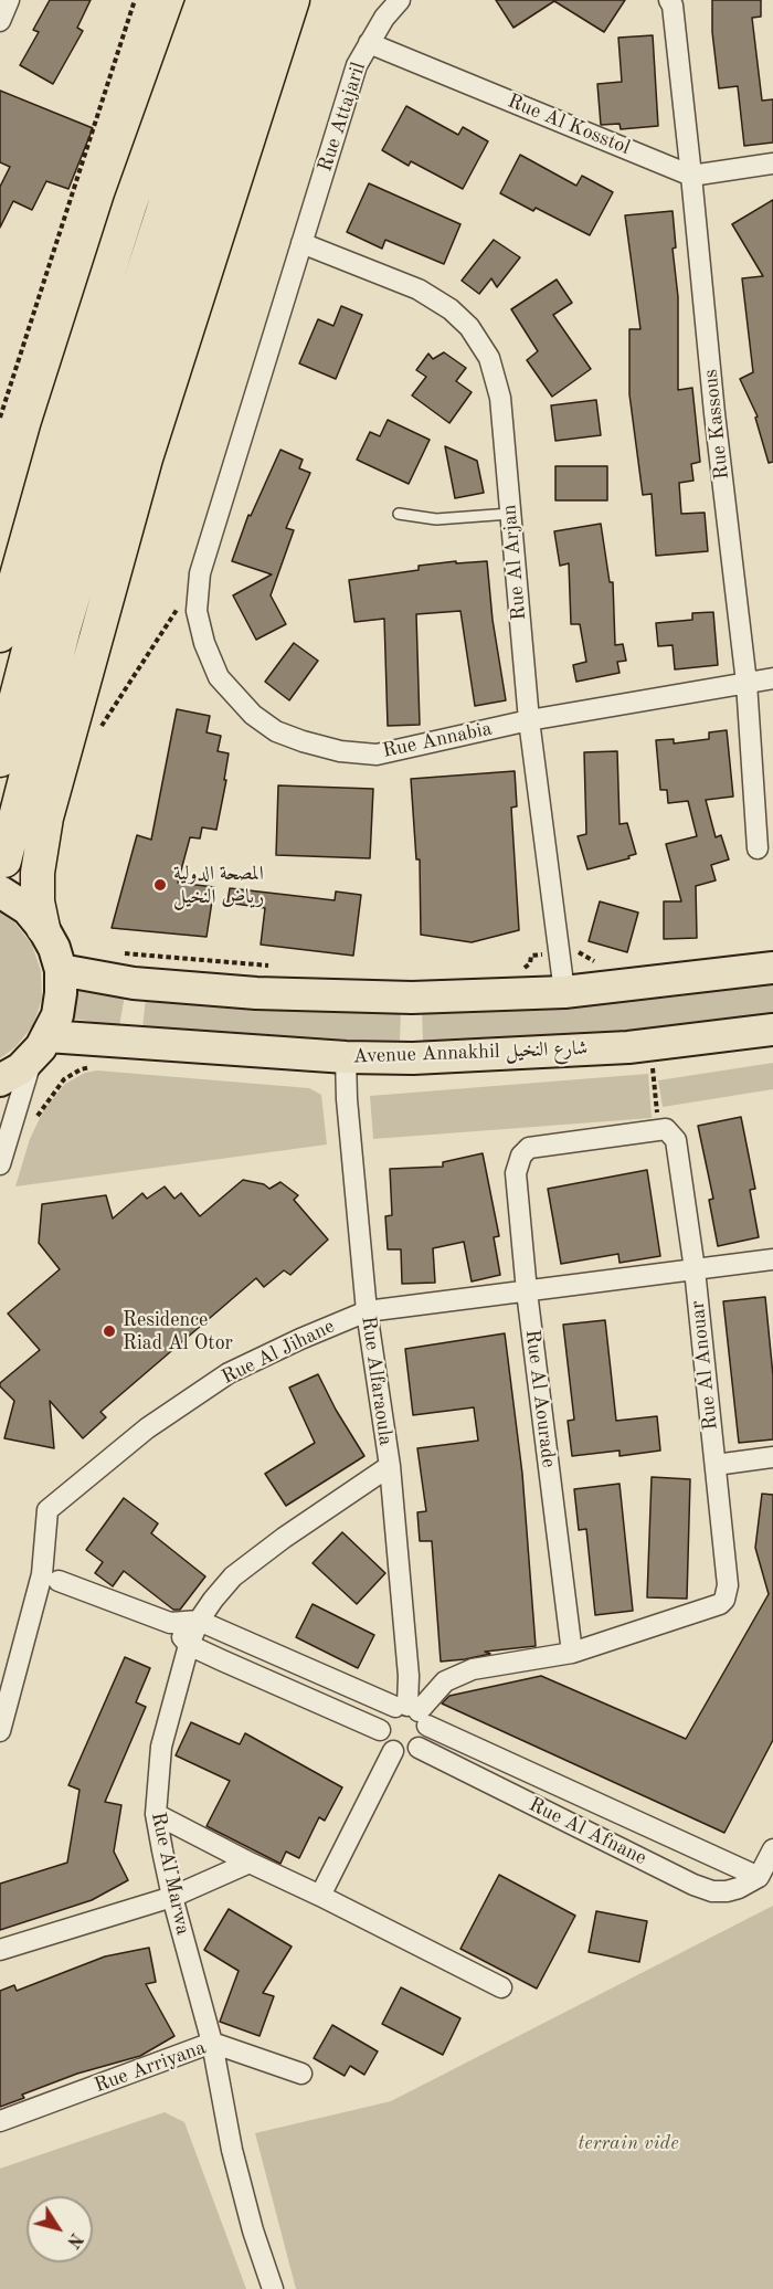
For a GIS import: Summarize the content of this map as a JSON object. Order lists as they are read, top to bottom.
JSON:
{
  "streets": {
    "main road": ["Avenue Annakhil شارع النخيل"],
    "street": [
      "Rue Attajaril",
      "Rue Al Kosstol",
      "Rue Kassous",
      "Rue Al Arjan",
      "Rue Annabia",
      "Rue Al Jihane",
      "Rue Al Anouar",
      "Rue Alfaraoula",
      "Rue Al Aourade",
      "Rue Al Afnane",
      "Rue Al Marwa",
      "Rue Arriyana"
    ]
  },
  "crossings": [
    ["Rue Attajaril", "Rue Al Kosstol"],
    ["Rue Attajaril", "Rue Al Arjan"],
    ["Rue Attajaril", "Rue Annabia"],
    ["Rue Al Kosstol", "Rue Kassous"],
    ["Rue Kassous", "Rue Annabia"],
    ["Rue Al Arjan", "Rue Annabia"],
    ["Avenue Annakhil شارع النخيل", "Rue Alfaraoula"],
    ["Rue Al Jihane", "Rue Al Anouar"],
    ["Rue Al Jihane", "Rue Alfaraoula"],
    ["Rue Al Jihane", "Rue Al Aourade"],
    ["Rue Al Anouar", "Rue Al Aourade"],
    ["Rue Alfaraoula", "Rue Al Afnane"],
    ["Rue Alfaraoula", "Rue Al Marwa"],
    ["Rue Al Afnane", "Rue Al Marwa"],
    ["Rue Al Marwa", "Rue Arriyana"]
  ],
  "parks": ["terrain vide"],
  "places": ["المصحة الدولية رياض النخيل", "Residence Riad Al Otor"],
  "north": "bottom right"
}
